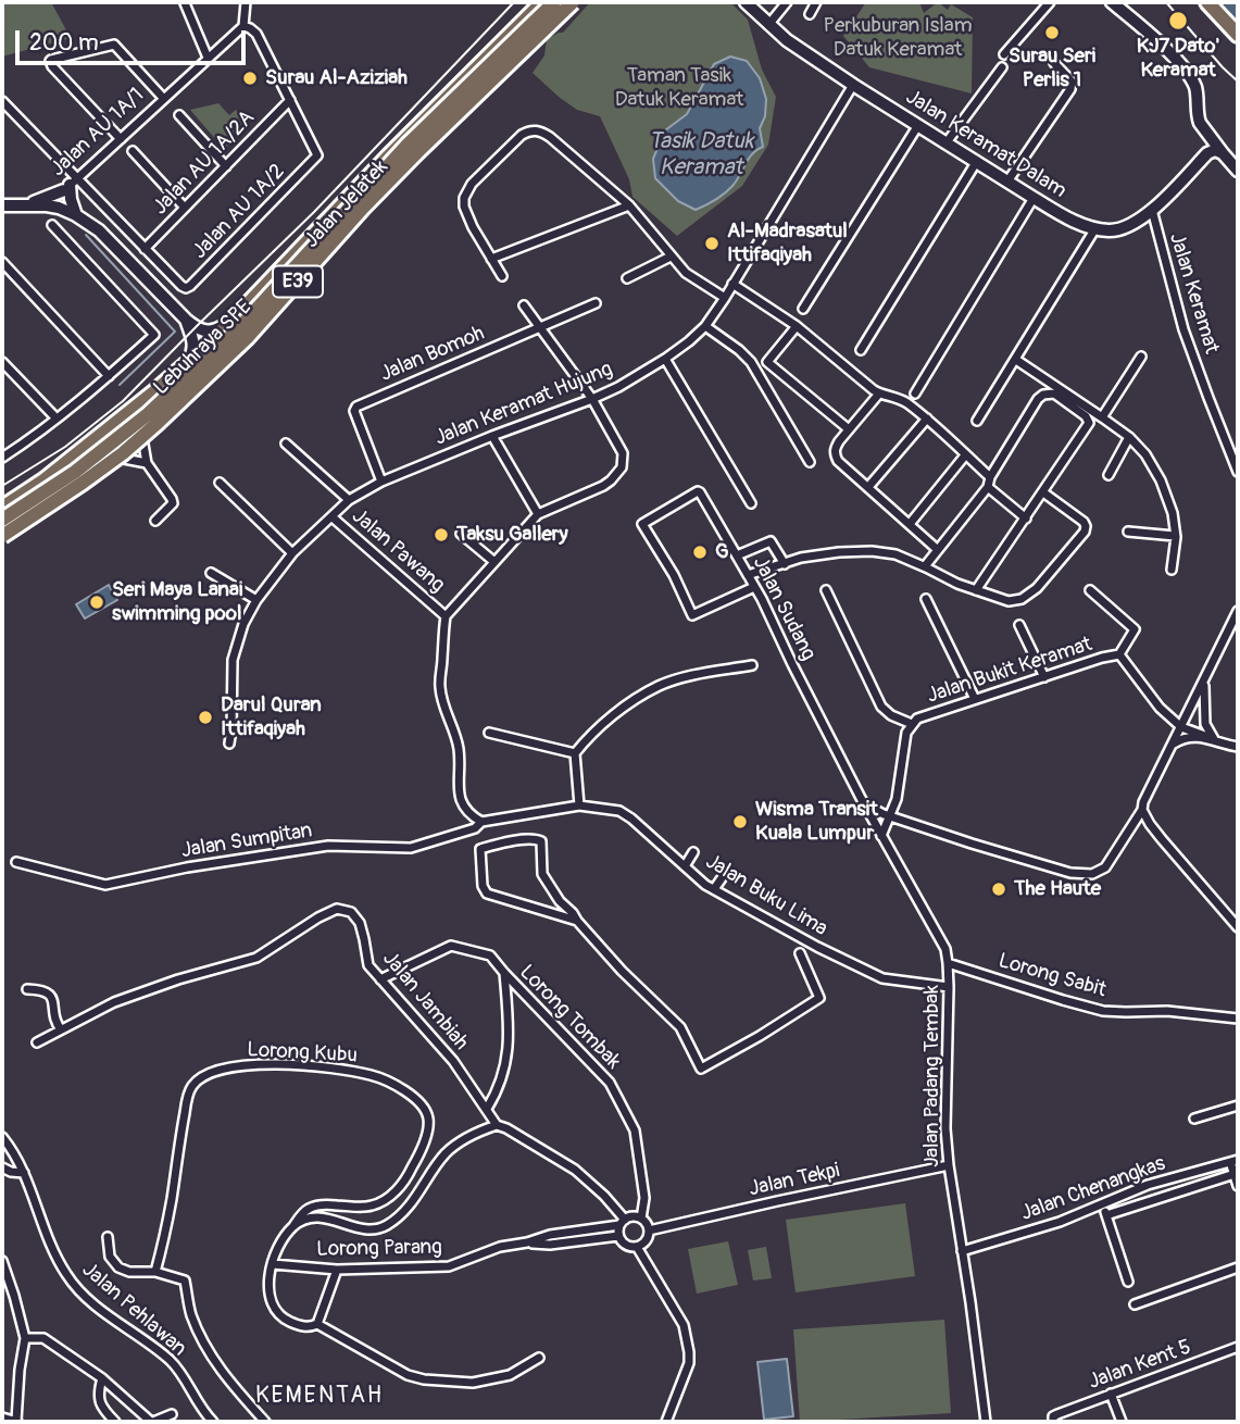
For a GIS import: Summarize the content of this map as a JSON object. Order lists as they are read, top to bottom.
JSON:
{
  "streets": {
    "highway": ["E39", "Lebuhraya SPE"],
    "main road": ["Jalan Jelatek"],
    "street": [
      "Jalan AU 1A/1",
      "Jalan Keramat Dalam",
      "Jalan AU 1A/2A",
      "Jalan AU 1A/2",
      "Jalan Keramat",
      "Jalan Bomoh",
      "Jalan Keramat Hujung",
      "Jalan Pawang",
      "Jalan Sudang",
      "Jalan Bukit Keramat",
      "Jalan Sumpitan",
      "Jalan Buku Lima",
      "Lorong Sabit",
      "Jalan Jambiah",
      "Lorong Tombak",
      "Lorong Kubu",
      "Jalan Padang Tembak",
      "Jalan Tekpi",
      "Jalan Chenangkas",
      "Lorong Parang",
      "Jalan Pehlawan",
      "Jalan Kent 5"
    ]
  },
  "crossings": [
    ["Jalan AU 1A/1", "Jalan AU 1A/2"],
    ["Jalan Keramat Dalam", "Jalan Keramat Hujung"],
    ["Jalan AU 1A/2A", "Jalan AU 1A/2"],
    ["Jalan Jelatek", "Lebuhraya SPE"],
    ["Jalan Bomoh", "Jalan Keramat Hujung"],
    ["Jalan Bomoh", "Jalan Pawang"],
    ["Jalan Keramat Hujung", "Jalan Pawang"],
    ["Jalan Sudang", "Jalan Bukit Keramat"],
    ["Jalan Sudang", "Jalan Padang Tembak"],
    ["Jalan Bukit Keramat", "Jalan Padang Tembak"],
    ["Jalan Sumpitan", "Jalan Buku Lima"],
    ["Jalan Buku Lima", "Jalan Padang Tembak"],
    ["Lorong Sabit", "Jalan Padang Tembak"],
    ["Jalan Jambiah", "Lorong Tombak"],
    ["Lorong Tombak", "Jalan Tekpi"],
    ["Lorong Tombak", "Lorong Parang"],
    ["Jalan Padang Tembak", "Jalan Tekpi"],
    ["Jalan Padang Tembak", "Jalan Chenangkas"],
    ["Jalan Tekpi", "Lorong Parang"]
  ],
  "districts": ["KEMENTAH"],
  "water": ["Tasik Datuk Keramat"],
  "parks": ["Perkuburan Islam Datuk Keramat", "Taman Tasik Datuk Keramat"],
  "places": [
    "KJ7 Dato' Keramat",
    "Surau Seri Perlis 1",
    "Surau Al-Aziziah",
    "Al-Madrasatul Ittifaqiyah",
    "Taksu Gallery",
    "G",
    "Seri Maya Lanai swimming pool",
    "Darul Quran Ittifaqiyah",
    "Wisma Transit Kuala Lumpur",
    "The Haute"
  ],
  "scale_bar": "200 m"
}
